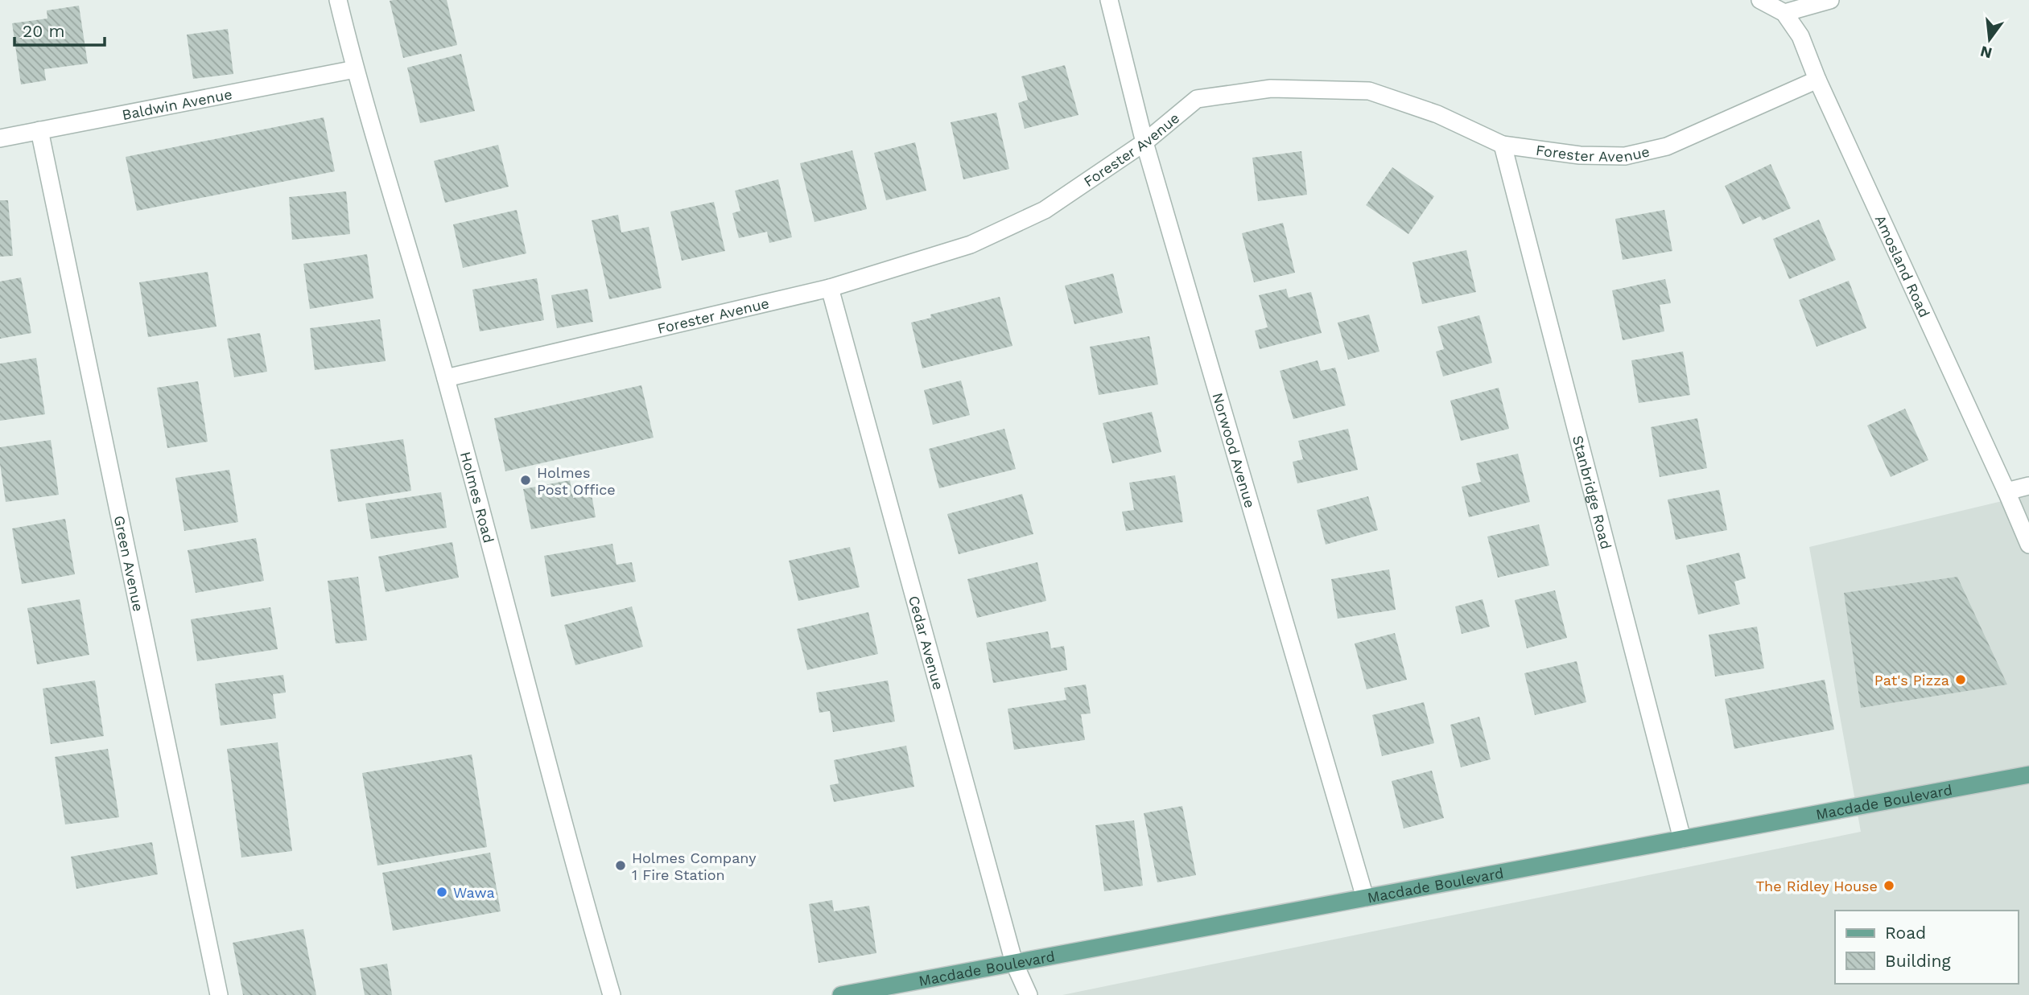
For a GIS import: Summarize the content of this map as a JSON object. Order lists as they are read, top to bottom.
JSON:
{
  "streets": {
    "main road": ["Macdade Boulevard"],
    "street": [
      "Baldwin Avenue",
      "Forester Avenue",
      "Amosland Road",
      "Norwood Avenue",
      "Stanbridge Road",
      "Holmes Road",
      "Green Avenue",
      "Cedar Avenue"
    ]
  },
  "crossings": [
    ["Baldwin Avenue", "Holmes Road"],
    ["Baldwin Avenue", "Green Avenue"],
    ["Forester Avenue", "Amosland Road"],
    ["Forester Avenue", "Norwood Avenue"],
    ["Forester Avenue", "Stanbridge Road"],
    ["Forester Avenue", "Holmes Road"],
    ["Forester Avenue", "Cedar Avenue"],
    ["Norwood Avenue", "Macdade Boulevard"],
    ["Stanbridge Road", "Macdade Boulevard"],
    ["Cedar Avenue", "Macdade Boulevard"]
  ],
  "places": [
    "Holmes Post Office",
    "Pat's Pizza",
    "Holmes Company 1 Fire Station",
    "The Ridley House",
    "Wawa"
  ],
  "legend": ["Road", "Building"],
  "scale_bar": "20 m",
  "north": "bottom"
}
